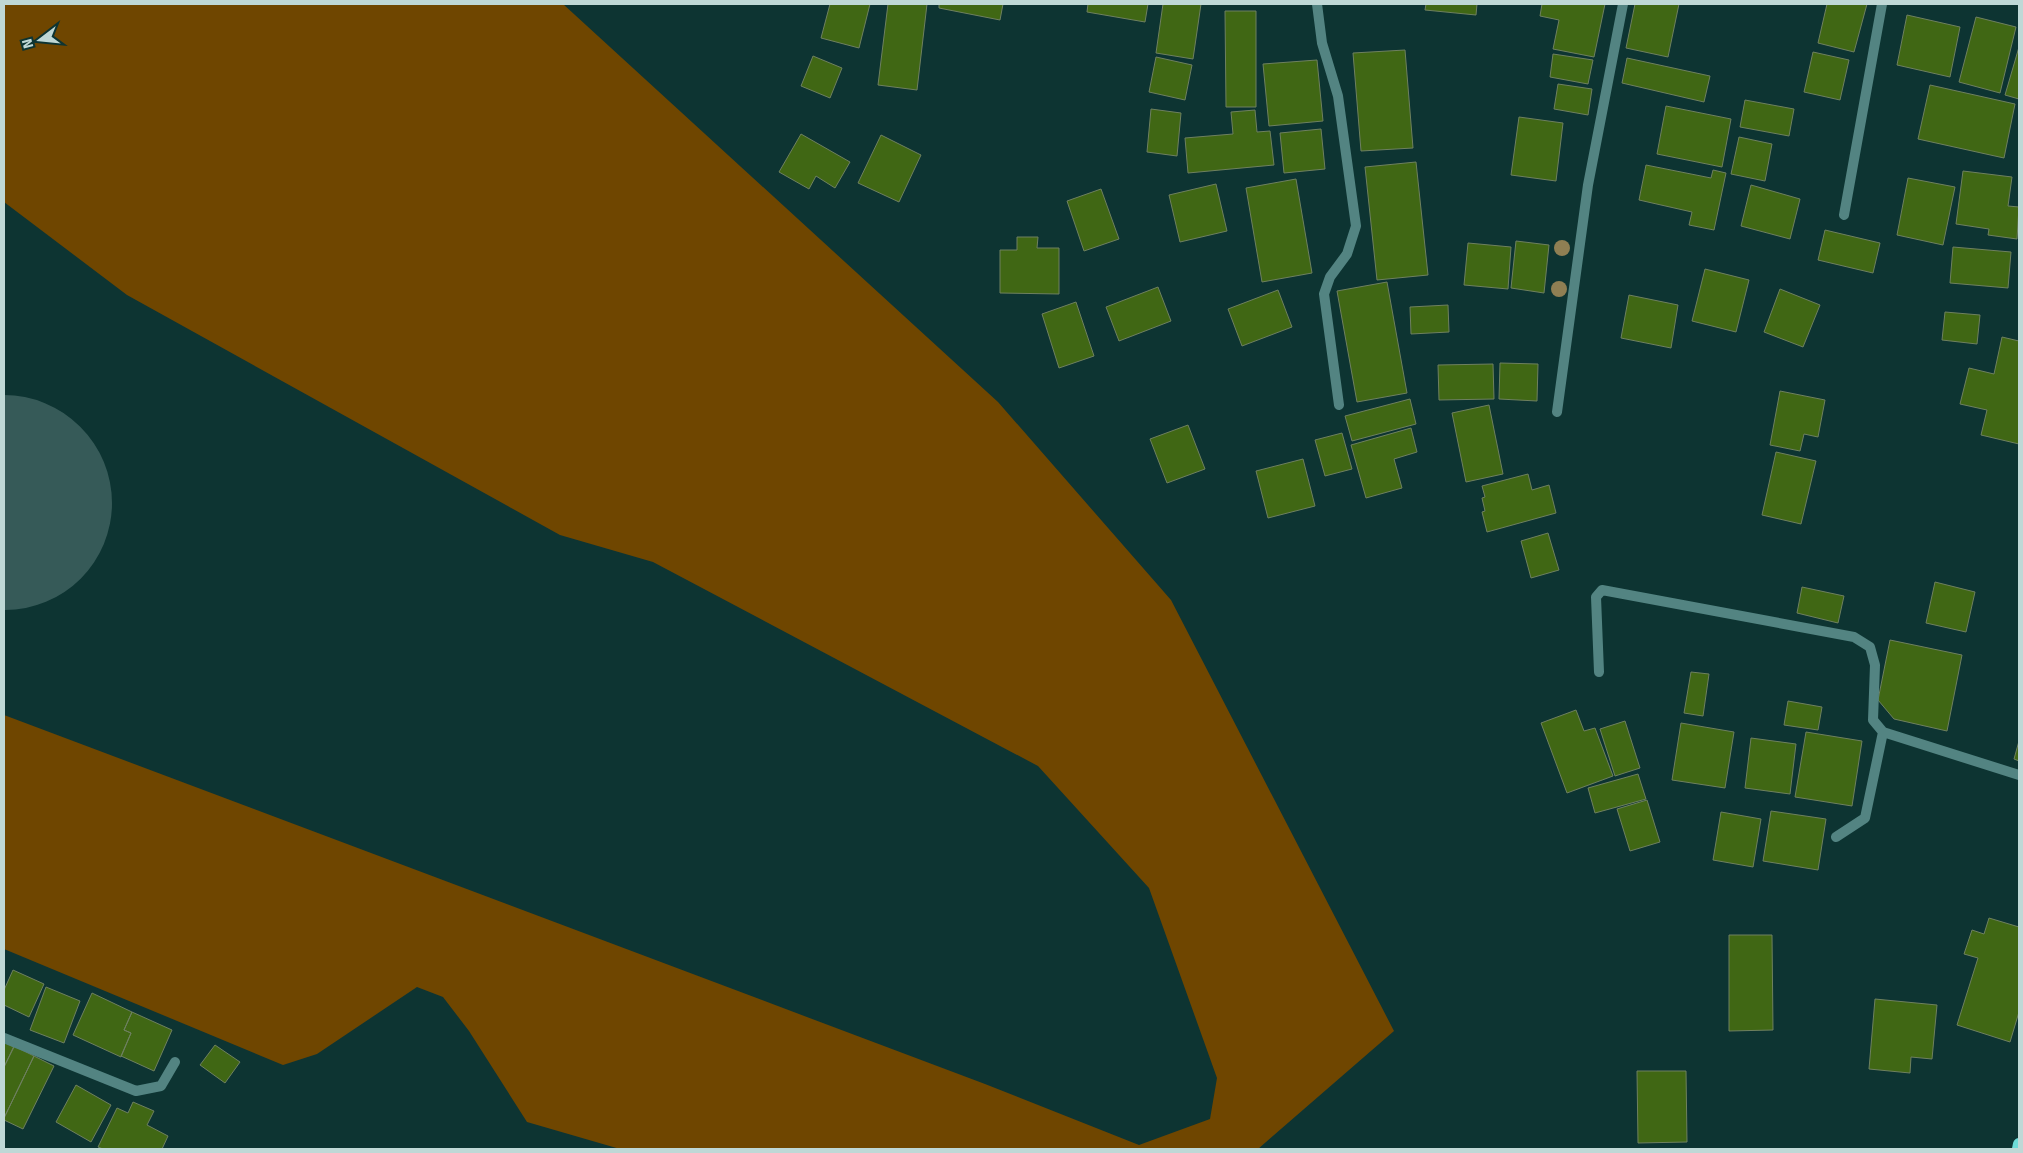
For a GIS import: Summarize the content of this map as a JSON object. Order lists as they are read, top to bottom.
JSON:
{
  "north": "left"
}
